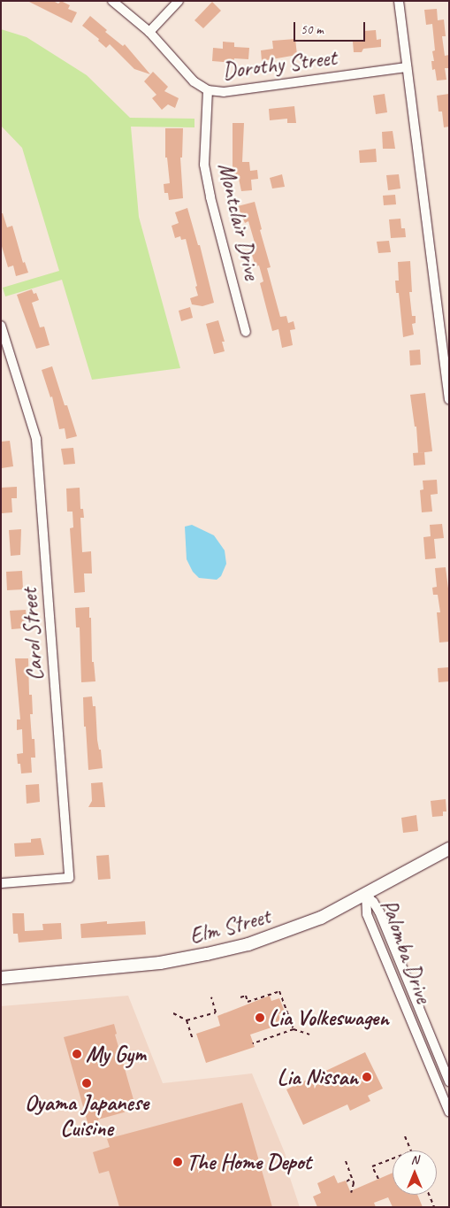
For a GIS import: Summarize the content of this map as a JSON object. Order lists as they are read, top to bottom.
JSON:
{
  "streets": {
    "main road": ["Elm Street"],
    "street": [
      "Dorothy Street",
      "Montclair Drive",
      "Carol Street",
      "Palomba Drive"
    ]
  },
  "crossings": [
    ["Dorothy Street", "Montclair Drive"],
    ["Elm Street", "Palomba Drive"]
  ],
  "places": [
    "Lia Volkeswagen",
    "My Gym",
    "Lia Nissan",
    "Oyama Japanese Cuisine",
    "The Home Depot"
  ],
  "scale_bar": "50 m",
  "north": "top"
}
